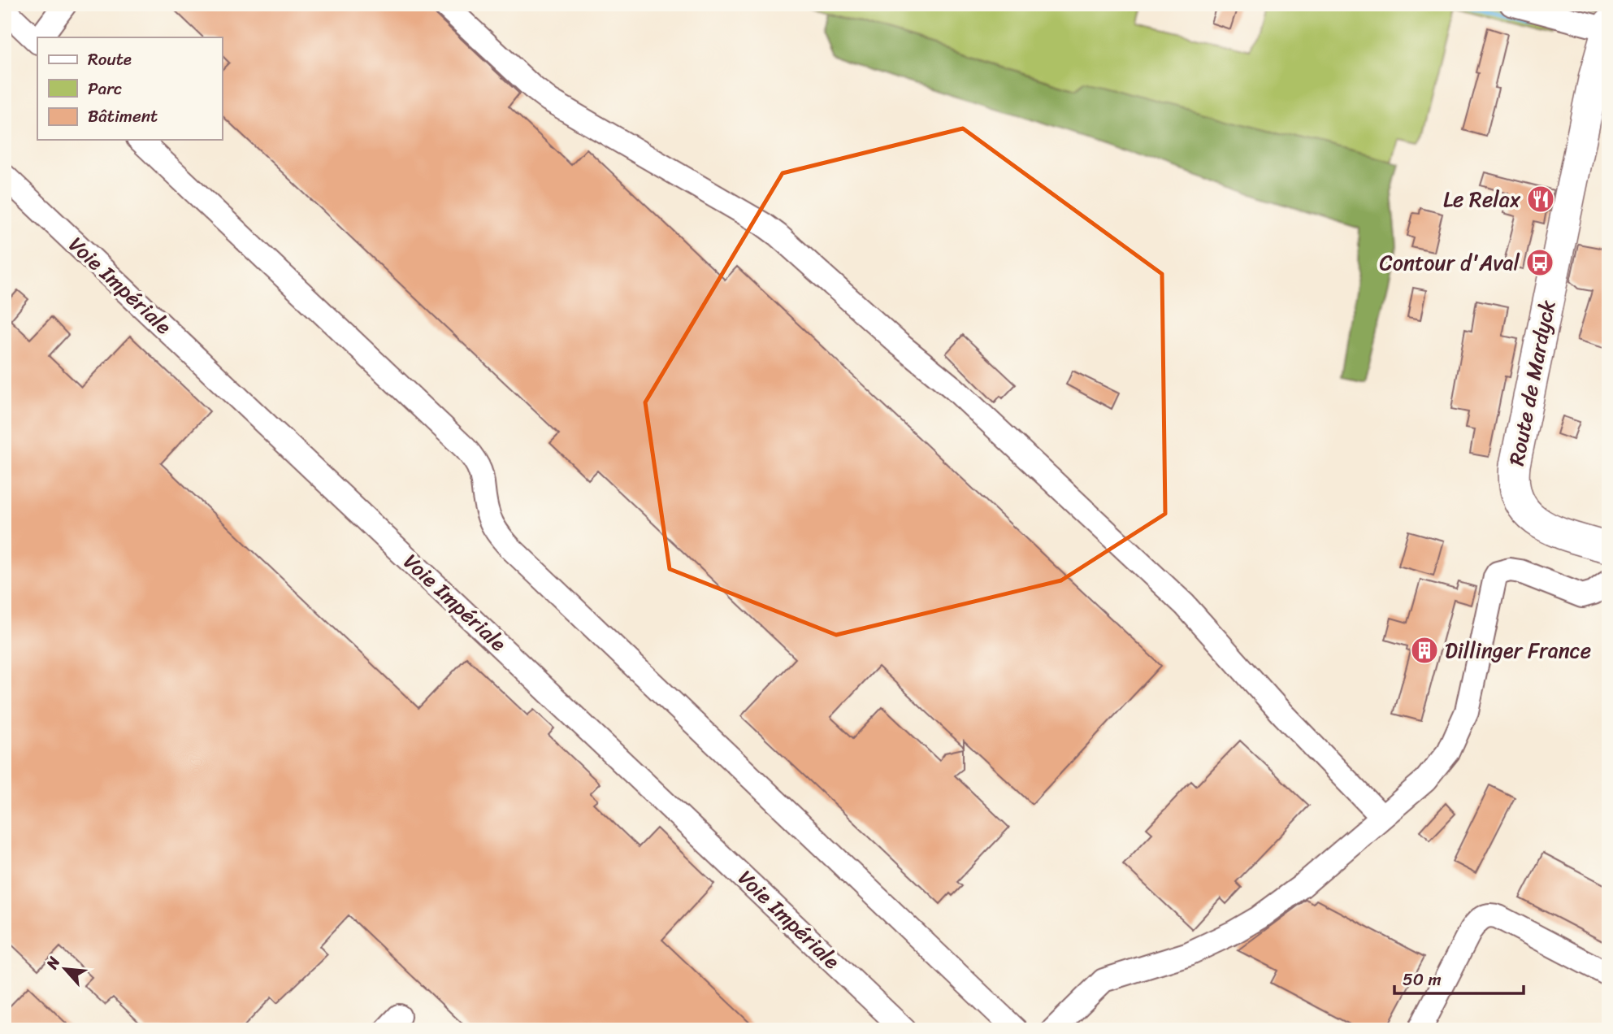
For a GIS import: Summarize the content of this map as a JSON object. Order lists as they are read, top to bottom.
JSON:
{
  "streets": {
    "main road": ["Route de Mardyck"],
    "street": ["Voie Impériale"]
  },
  "places": {
    "restaurant": ["Le Relax"],
    "bus stop": ["Contour d'Aval"],
    "building": ["Dillinger France"]
  },
  "legend": ["Route", "Parc", "Bâtiment"],
  "scale_bar": "50 m",
  "north": "top left"
}
